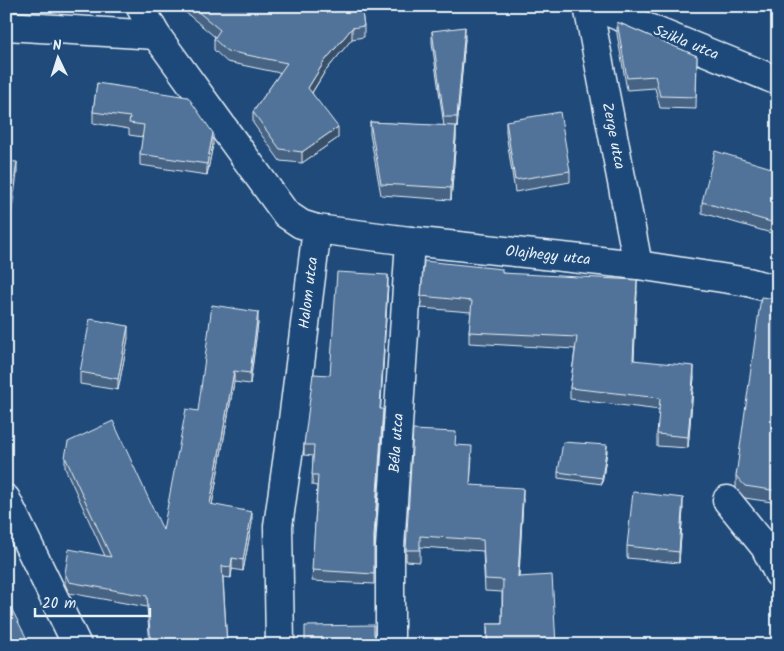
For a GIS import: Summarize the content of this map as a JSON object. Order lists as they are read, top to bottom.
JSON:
{
  "streets": {
    "street": [
      "Szikla utca",
      "Zerge utca",
      "Olajhegy utca",
      "Halom utca",
      "Béla utca"
    ]
  },
  "crossings": [
    ["Zerge utca", "Olajhegy utca"],
    ["Olajhegy utca", "Halom utca"],
    ["Olajhegy utca", "Béla utca"]
  ],
  "scale_bar": "20 m",
  "north": "top"
}
